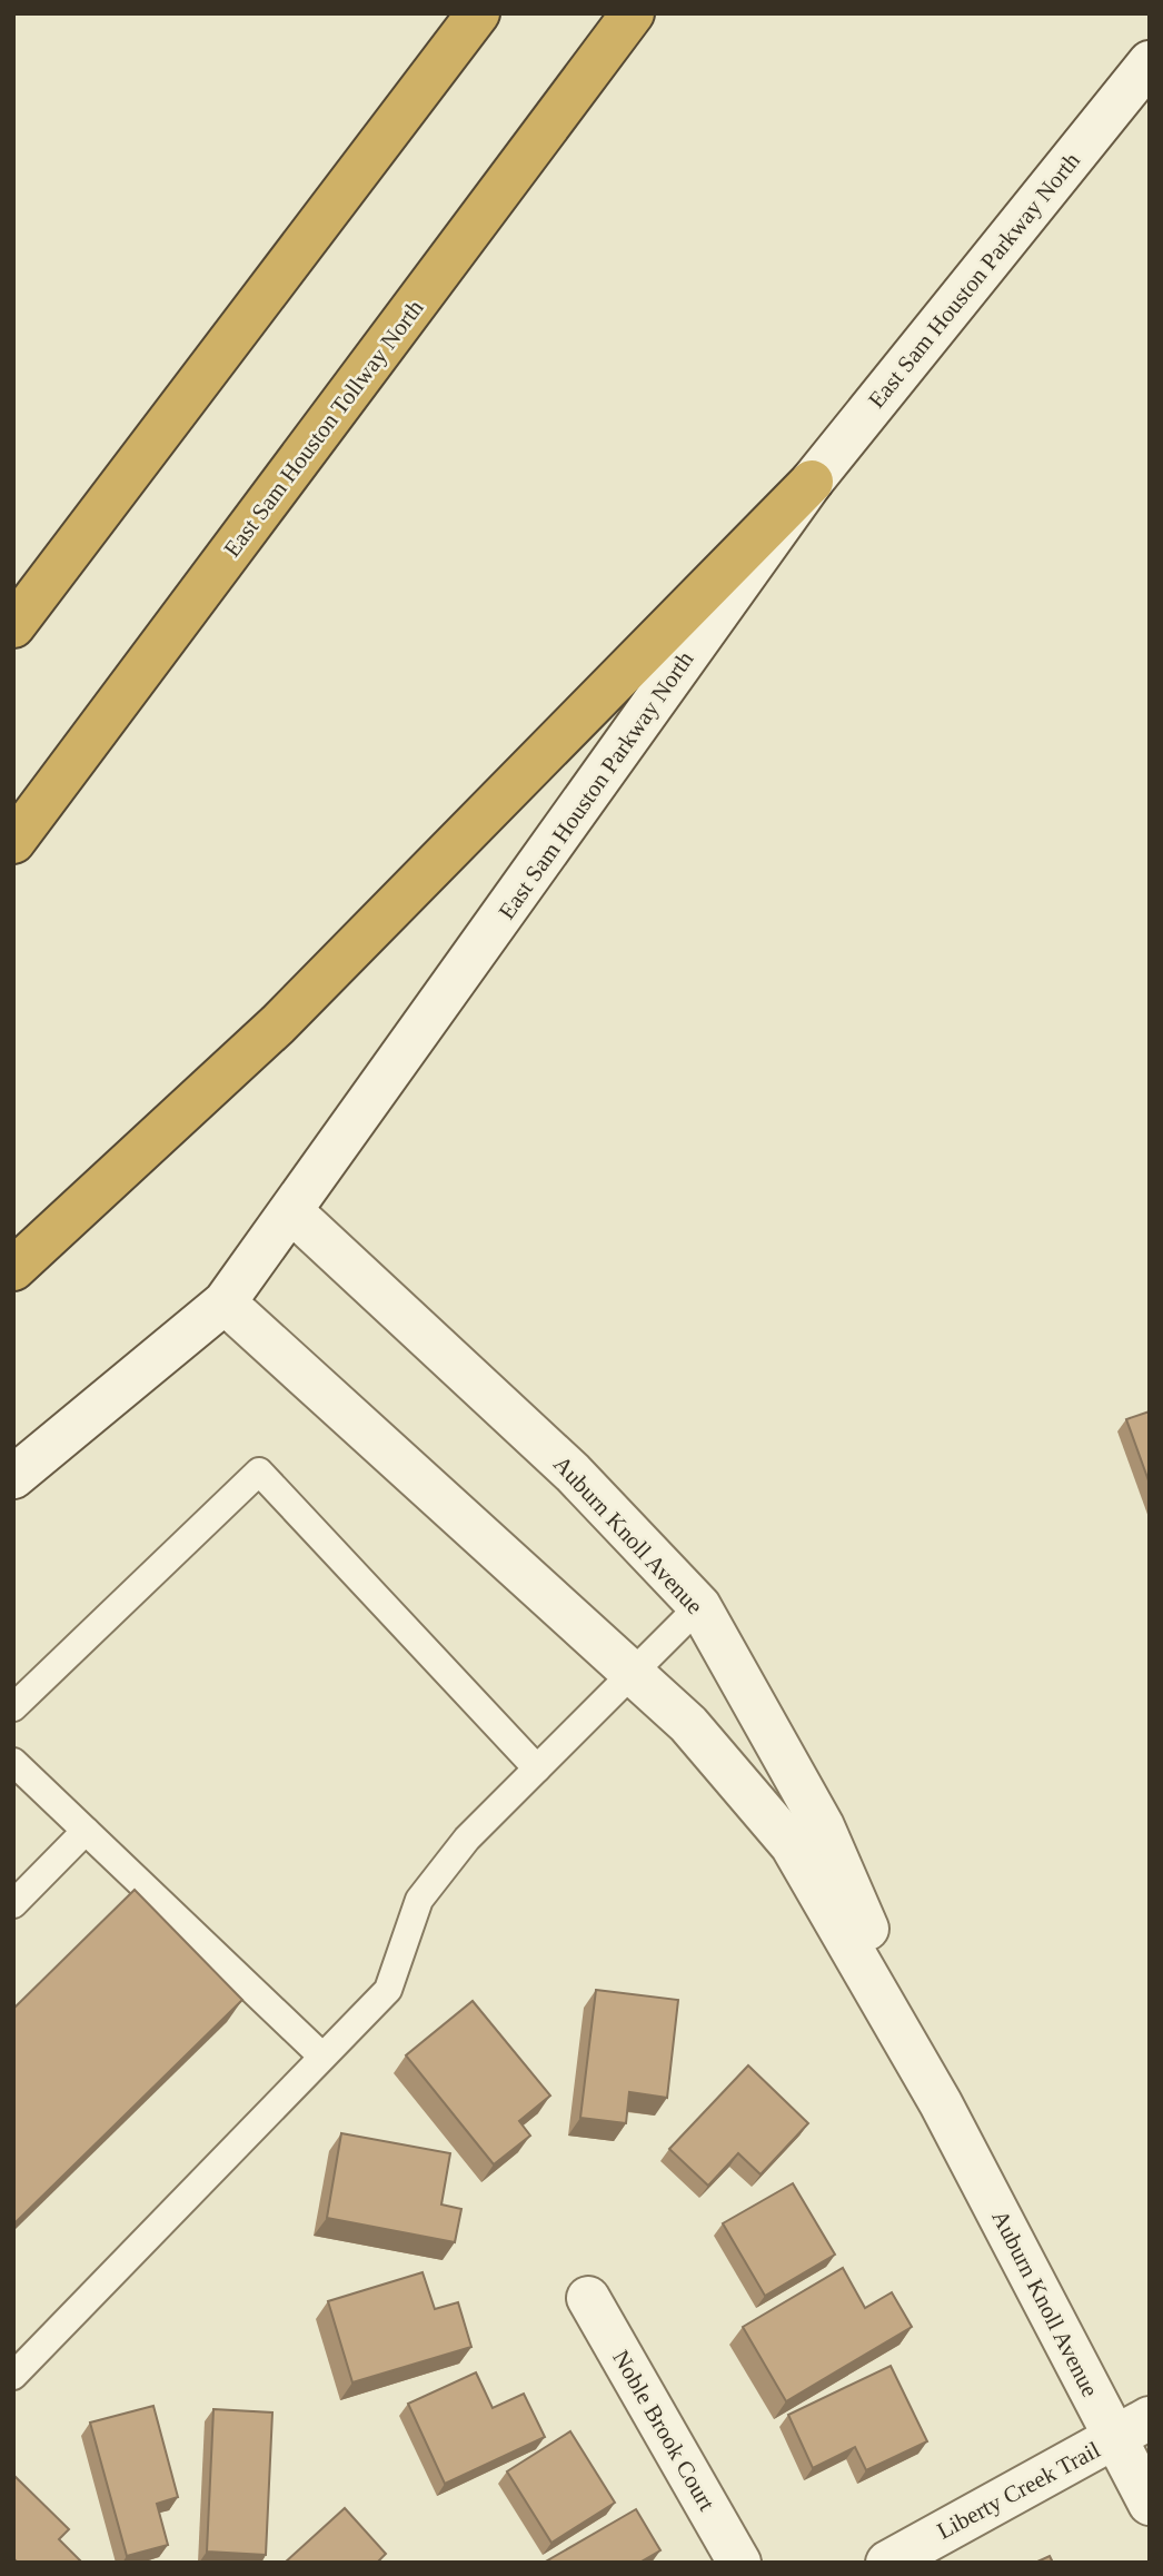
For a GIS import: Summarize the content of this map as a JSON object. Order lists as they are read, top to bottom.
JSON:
{
  "streets": {
    "highway": ["East Sam Houston Tollway North"],
    "street": [
      "East Sam Houston Parkway North",
      "Auburn Knoll Avenue",
      "Noble Brook Court",
      "Liberty Creek Trail"
    ]
  },
  "crossings": [
    ["East Sam Houston Parkway North", "Auburn Knoll Avenue"],
    ["Auburn Knoll Avenue", "Liberty Creek Trail"]
  ]
}
